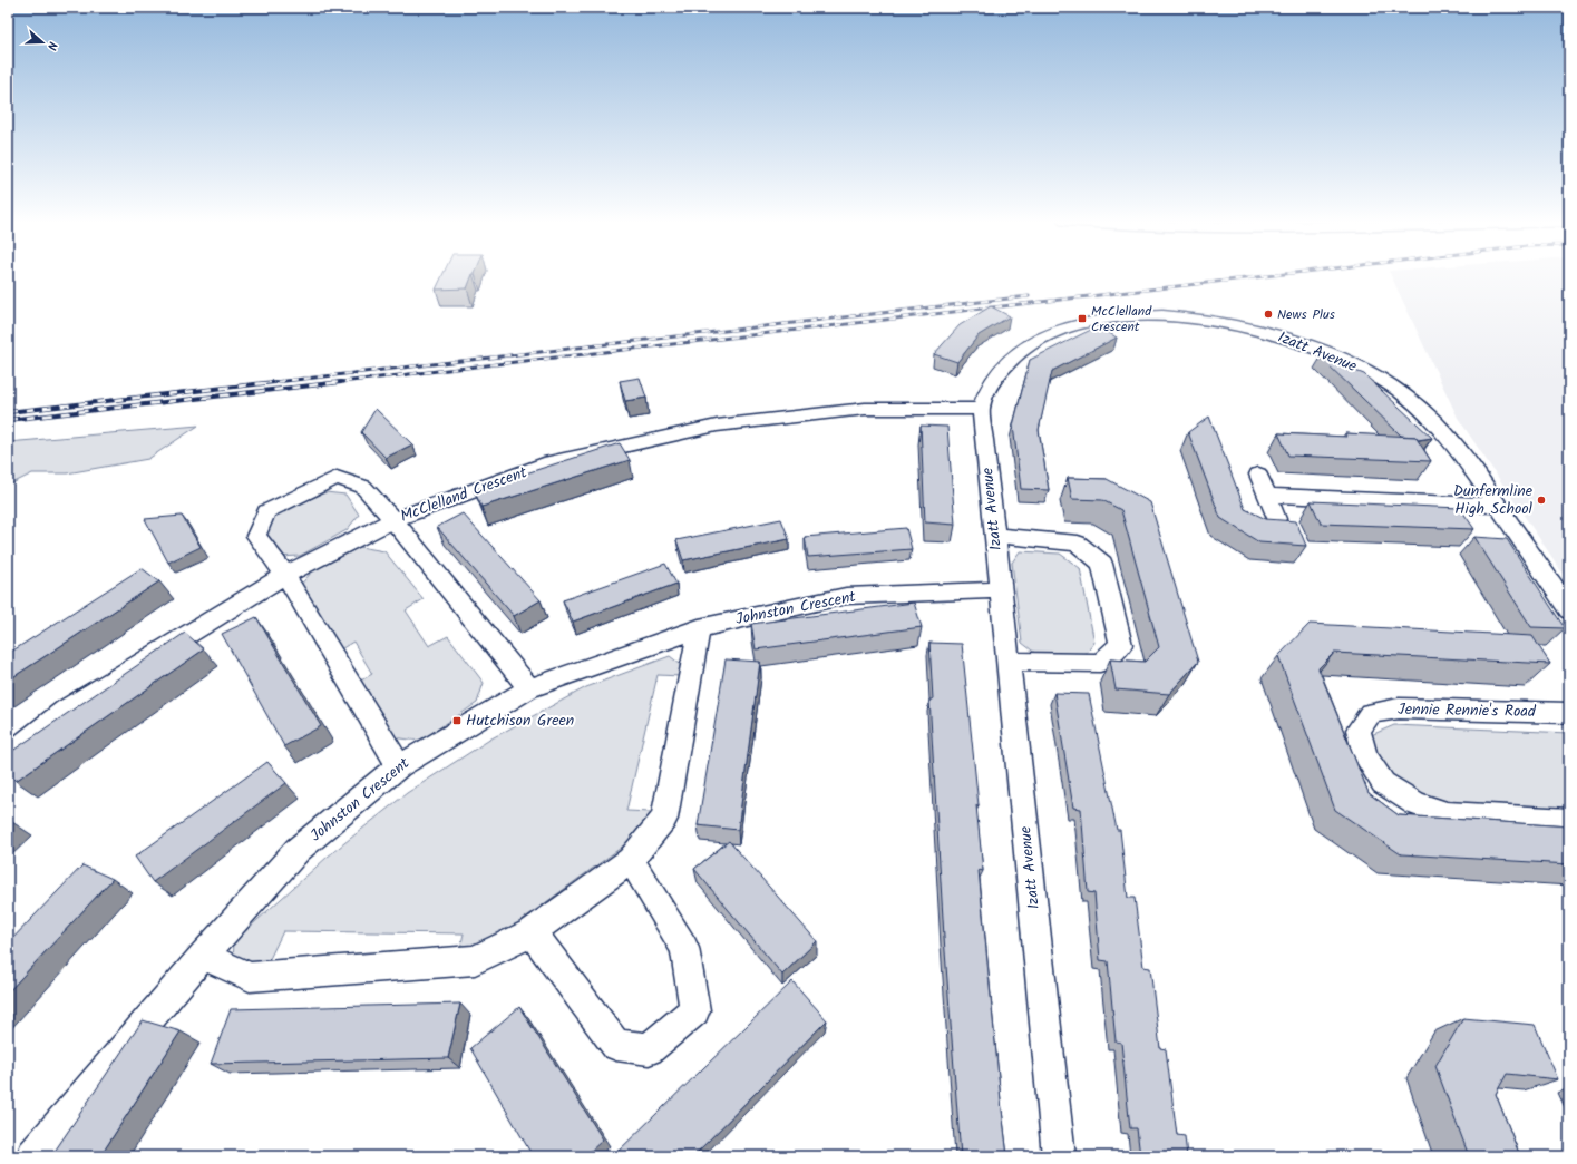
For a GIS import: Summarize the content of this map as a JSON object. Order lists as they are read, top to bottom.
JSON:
{
  "streets": {
    "street": [
      "Izatt Avenue",
      "McClelland Crescent",
      "Johnston Crescent",
      "Jennie Rennie's Road"
    ]
  },
  "crossings": [
    ["Izatt Avenue", "McClelland Crescent"],
    ["Izatt Avenue", "Johnston Crescent"]
  ],
  "places": {
    "other": ["News Plus", "Dunfermline High School"],
    "transit": ["McClelland Crescent", "Hutchison Green"]
  },
  "north": "right"
}
